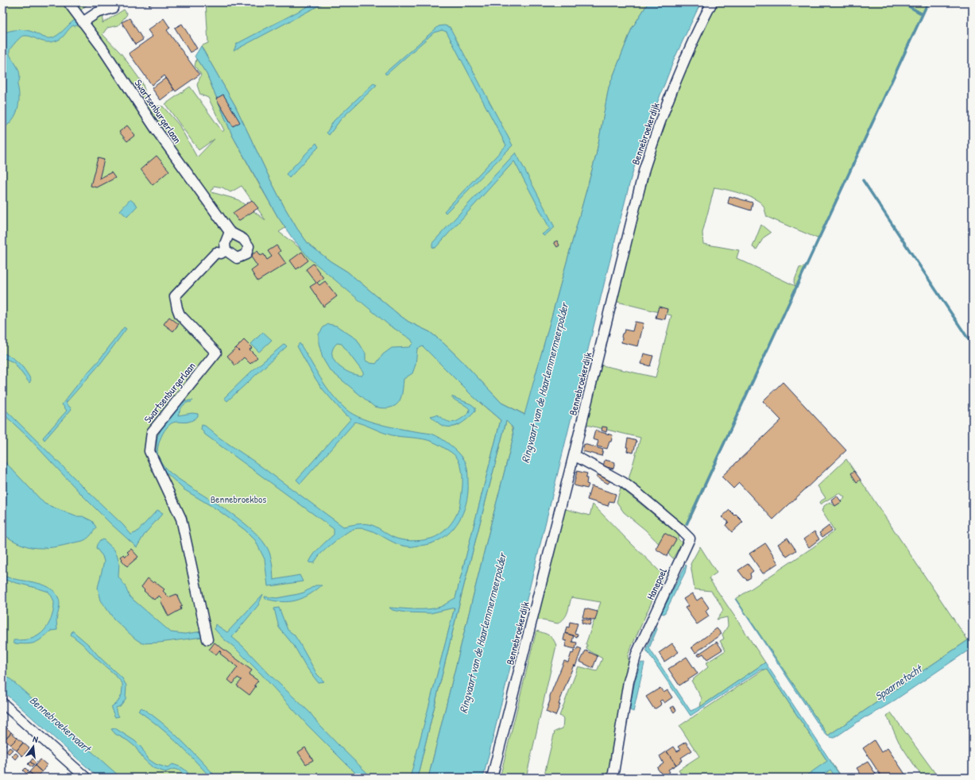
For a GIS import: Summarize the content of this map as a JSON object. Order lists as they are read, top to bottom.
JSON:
{
  "streets": {
    "street": ["Swartsenburgerlaan", "Bennebroekerdijk", "Hanepoel"]
  },
  "crossings": [
    ["Bennebroekerdijk", "Hanepoel"]
  ],
  "water": ["Ringvaart van de Haarlemmermeerpolder", "Spaarnetocht", "Bennebroekervaart"],
  "parks": ["Bennebroekbos"],
  "north": "top"
}
